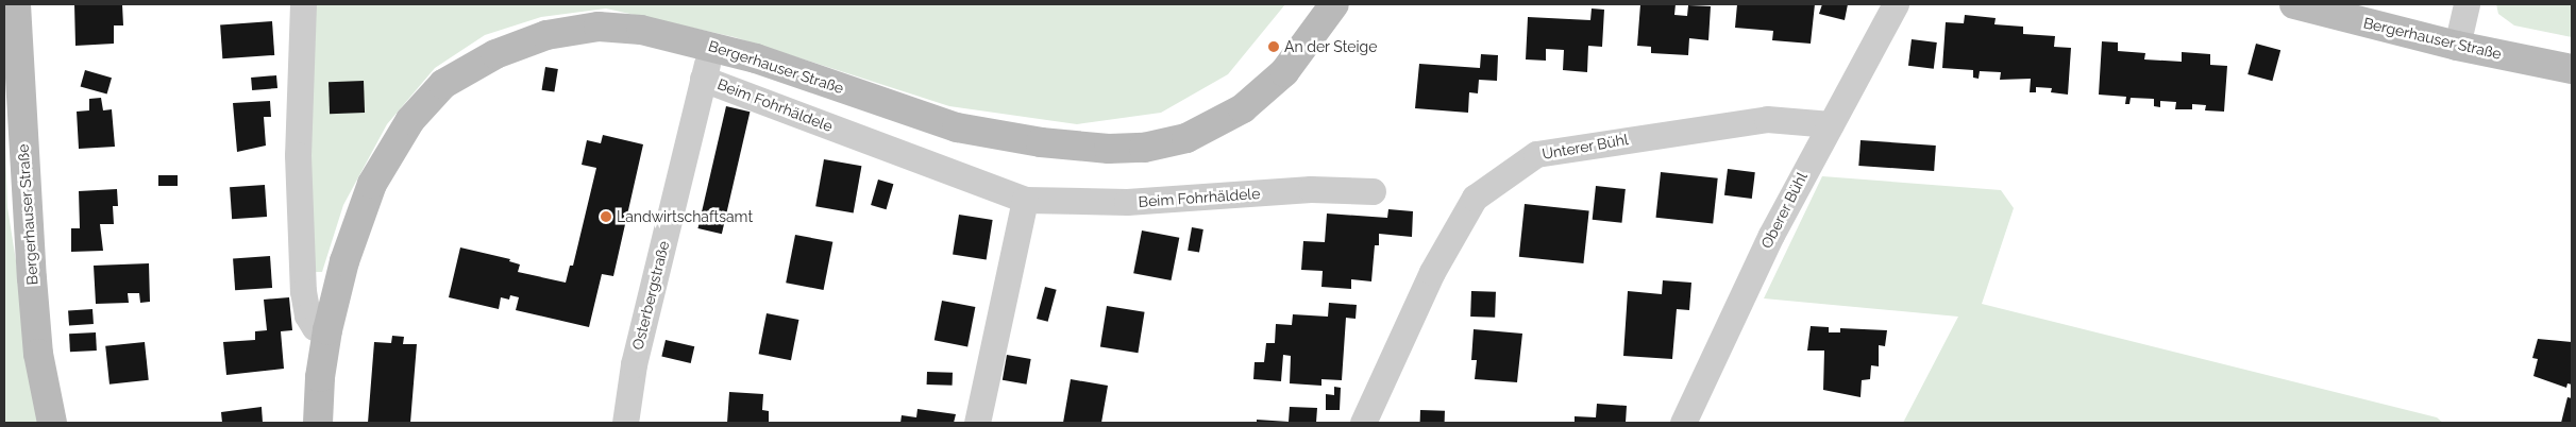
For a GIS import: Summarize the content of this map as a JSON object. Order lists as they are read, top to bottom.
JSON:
{
  "streets": {
    "main road": ["Bergerhauser Straße"],
    "street": [
      "Beim Fohrhäldele",
      "Unterer Bühl",
      "Oberer Bühl",
      "Osterbergstraße"
    ]
  },
  "crossings": [
    ["Bergerhauser Straße", "Osterbergstraße"],
    ["Beim Fohrhäldele", "Osterbergstraße"],
    ["Unterer Bühl", "Oberer Bühl"]
  ],
  "places": ["An der Steige", "Landwirtschaftsamt"]
}
